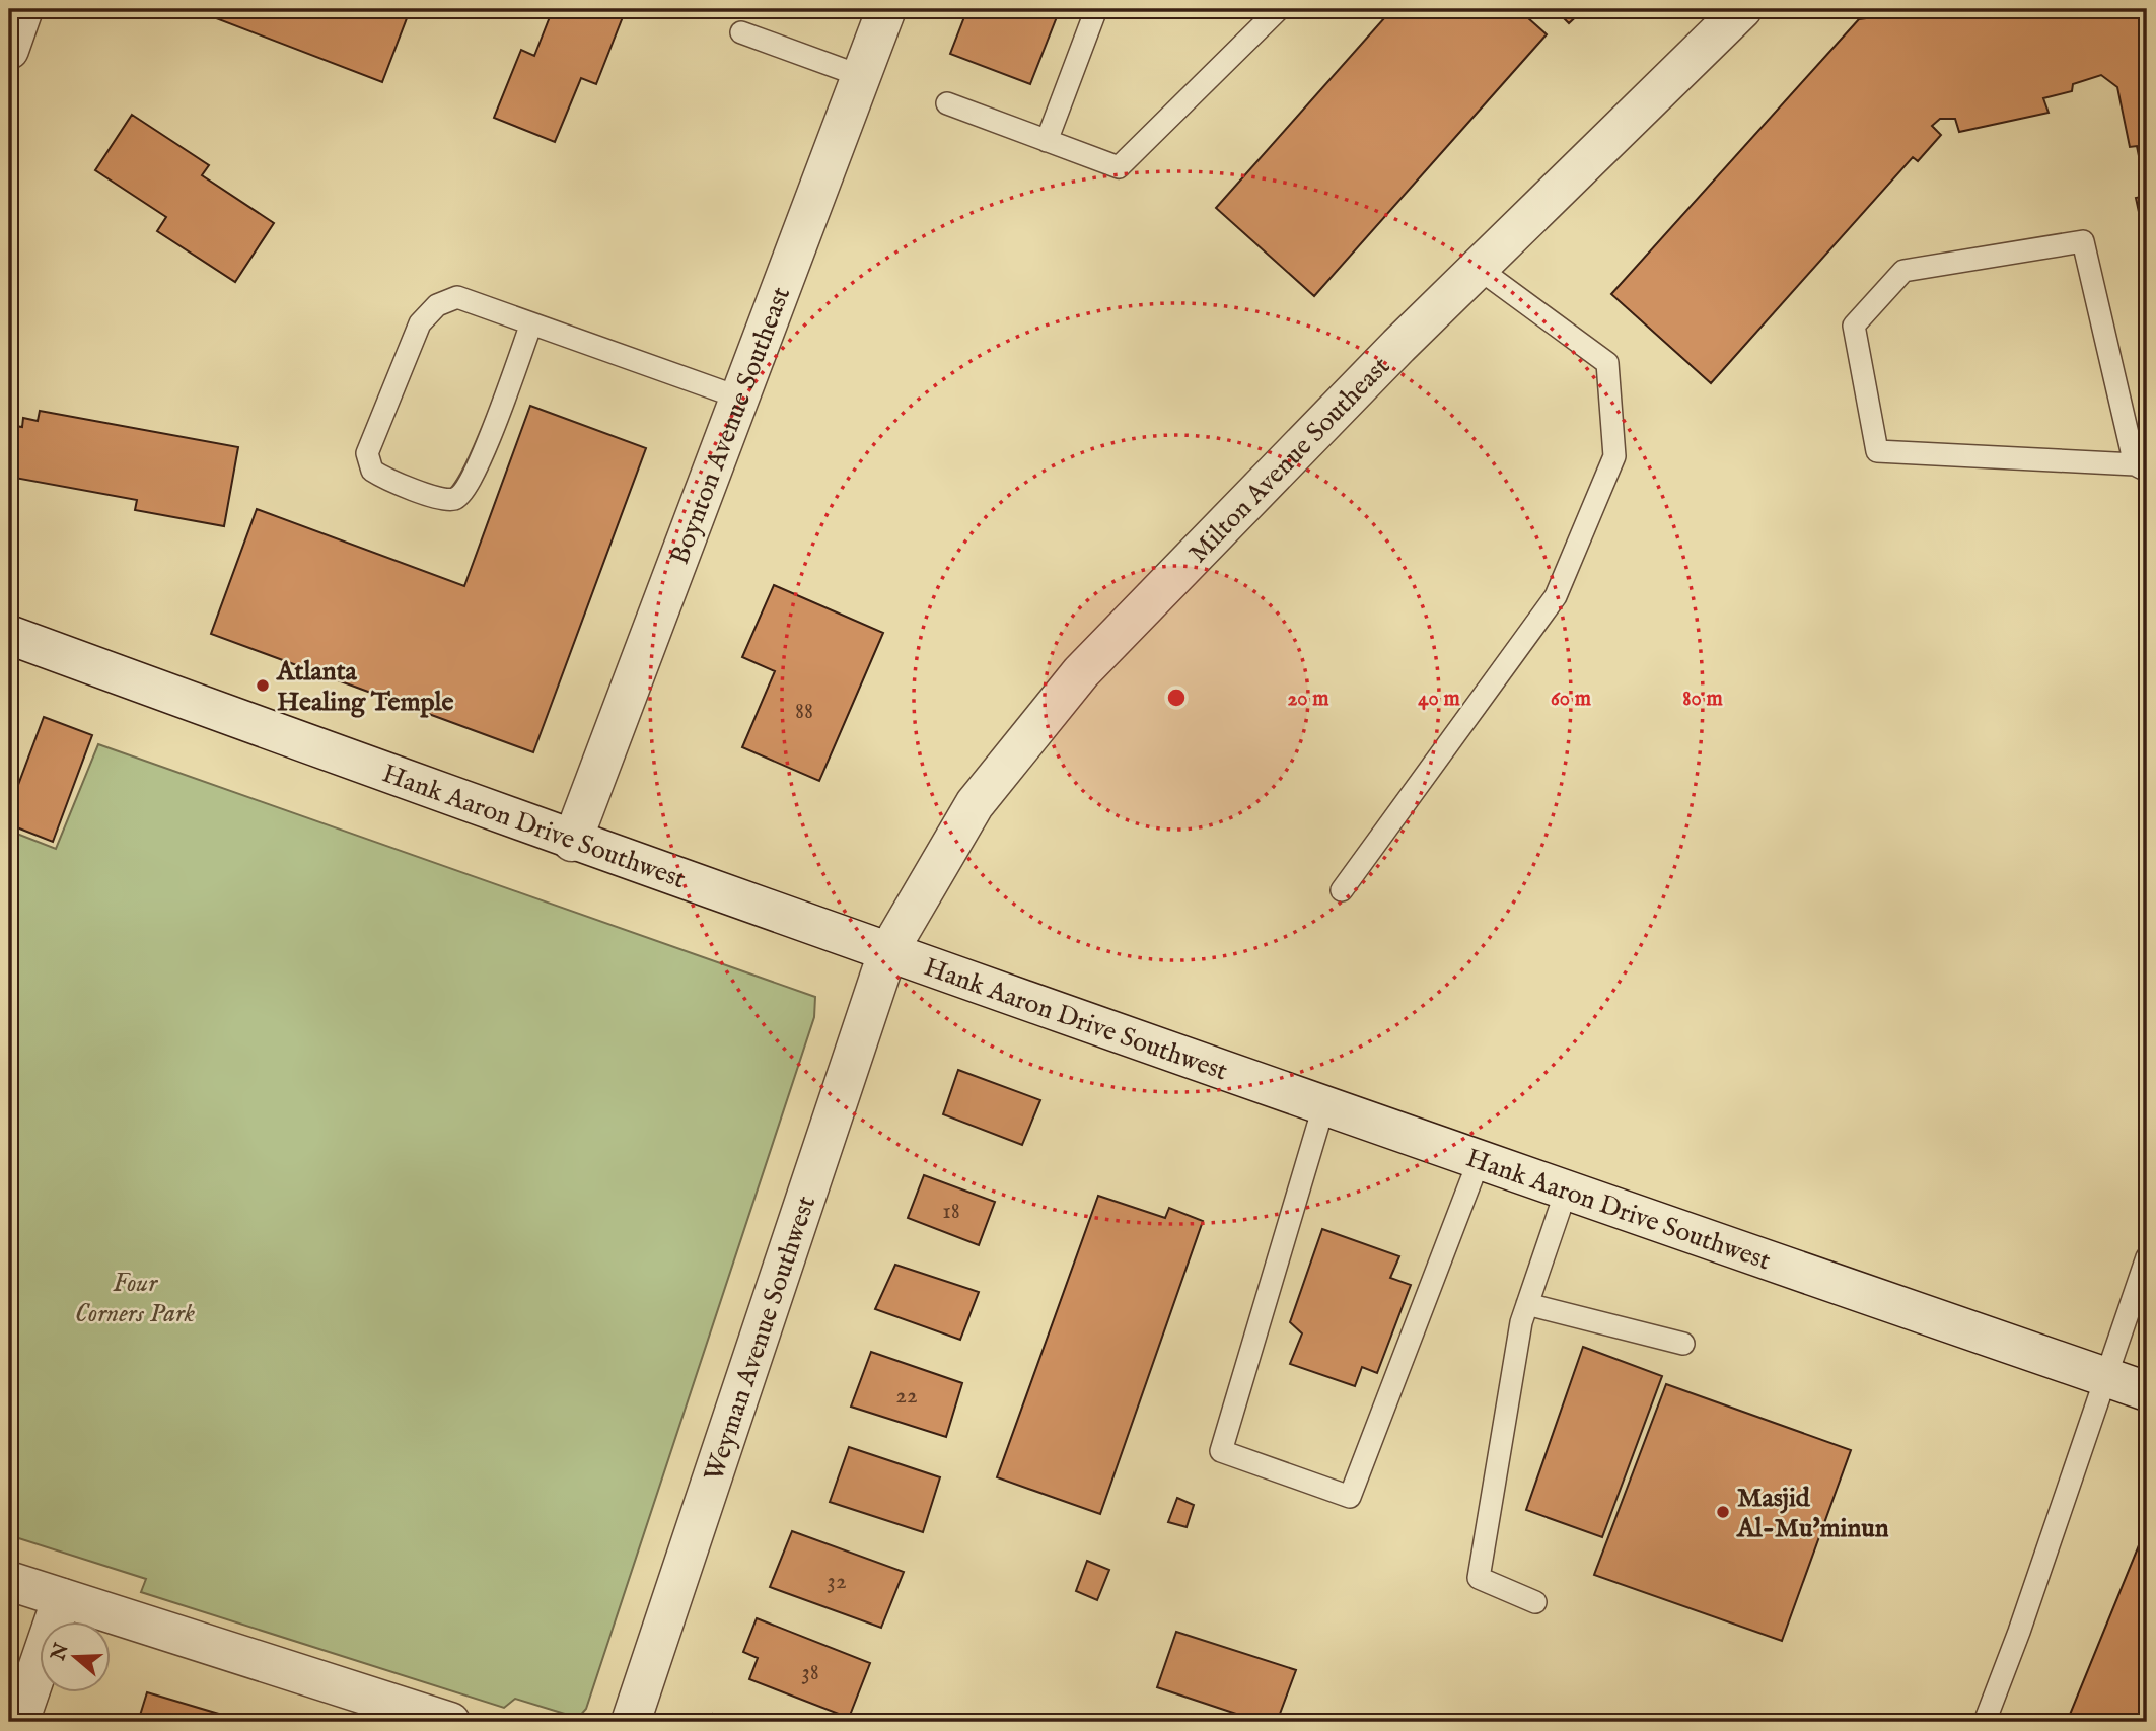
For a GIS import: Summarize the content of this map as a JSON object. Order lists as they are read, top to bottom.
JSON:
{
  "streets": {
    "street": [
      "Boynton Avenue Southeast",
      "Milton Avenue Southeast",
      "Hank Aaron Drive Southwest",
      "Weyman Avenue Southwest"
    ]
  },
  "crossings": [
    ["Boynton Avenue Southeast", "Hank Aaron Drive Southwest"],
    ["Milton Avenue Southeast", "Hank Aaron Drive Southwest"],
    ["Milton Avenue Southeast", "Weyman Avenue Southwest"],
    ["Hank Aaron Drive Southwest", "Weyman Avenue Southwest"]
  ],
  "parks": ["Four Corners Park"],
  "places": ["Atlanta Healing Temple", "Masjid Al-Mu'minun"],
  "house_numbers": [
    "88",
    "18",
    "22",
    "32",
    "38"
  ],
  "north": "left",
  "rings": [
    "20 m",
    "40 m",
    "60 m",
    "80 m"
  ]
}
